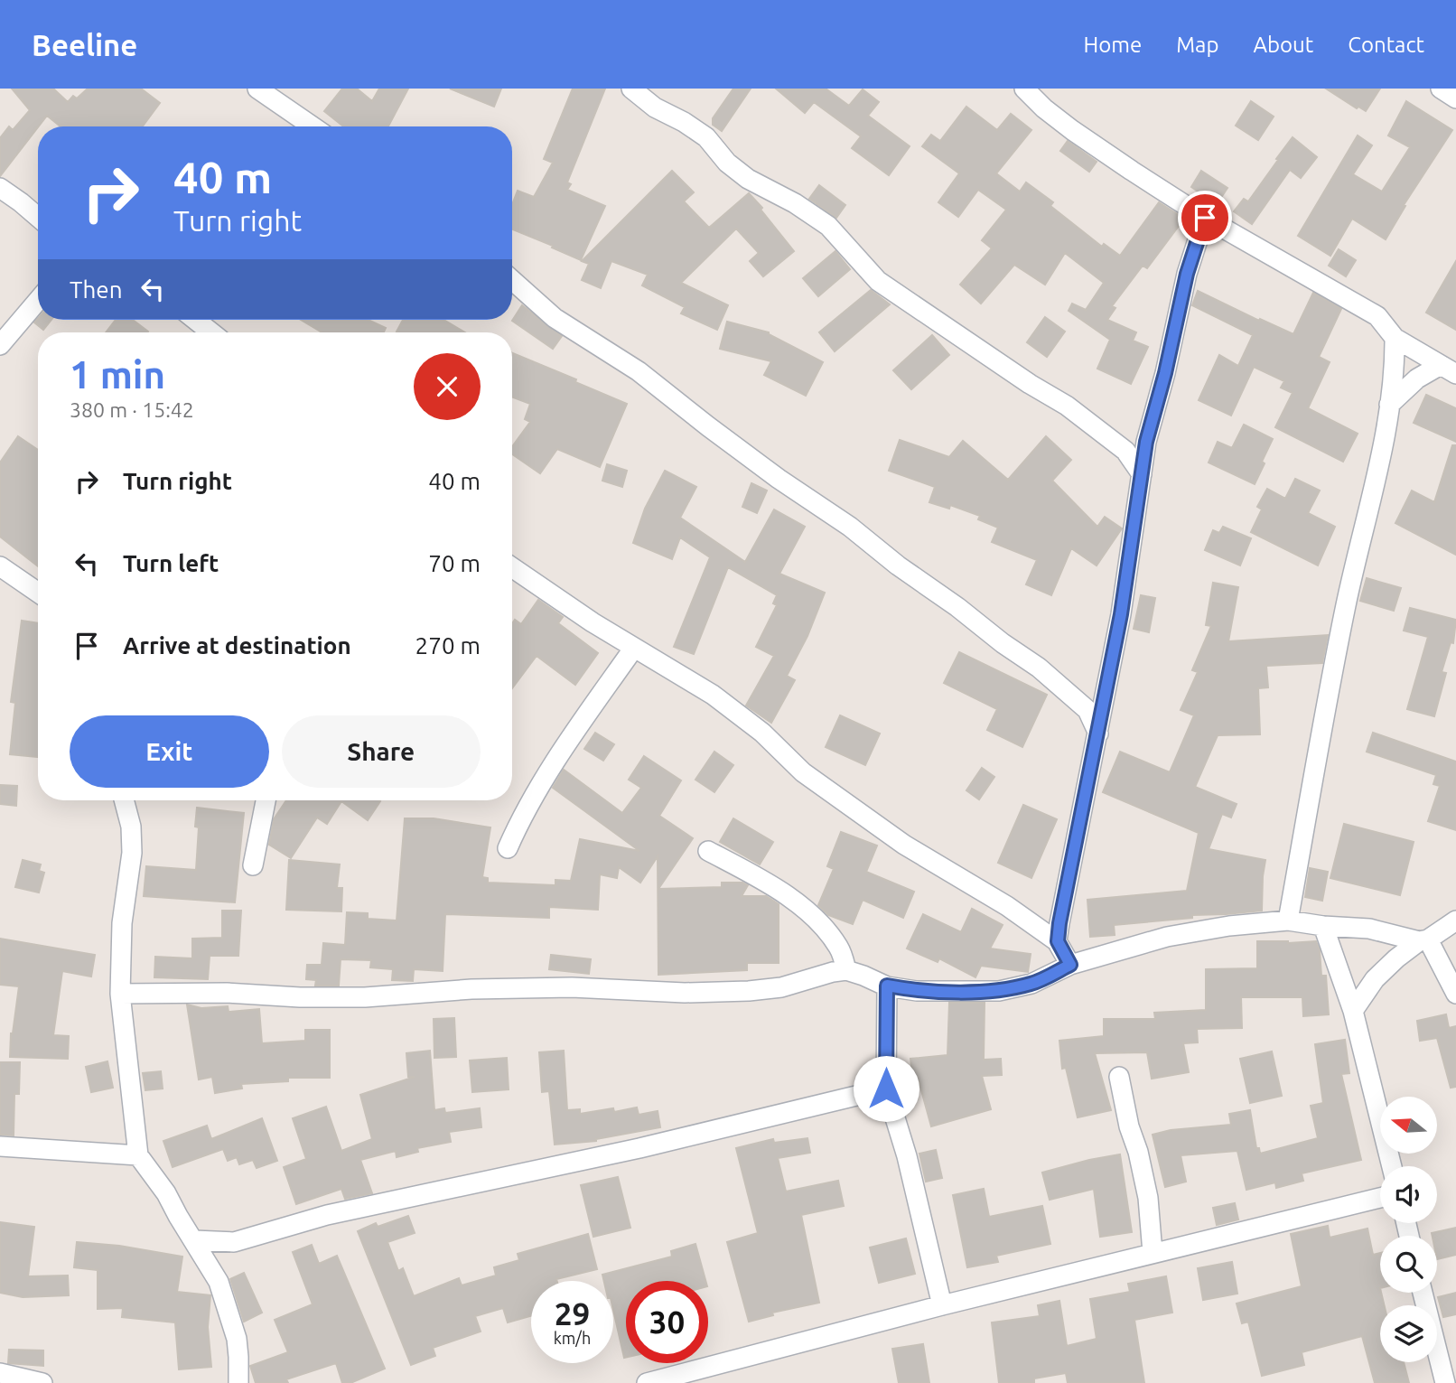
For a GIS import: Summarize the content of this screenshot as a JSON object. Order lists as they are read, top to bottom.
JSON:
{
  "north": "left",
  "page": {
    "header": "Beeline",
    "nav": [
      "Home",
      "Map",
      "About",
      "Contact"
    ],
    "turn": ["40 m", "Turn right"],
    "then": "Then",
    "heading": ["1 min", "380 m · 15:42"],
    "list": [
      {
        "name": "Turn right",
        "value": "40 m"
      },
      {
        "name": "Turn left",
        "value": "70 m"
      },
      {
        "name": "Arrive at destination",
        "value": "270 m"
      }
    ],
    "buttons": ["Exit", "Share"],
    "speed": "29 km/h",
    "limit": "30"
  }
}
